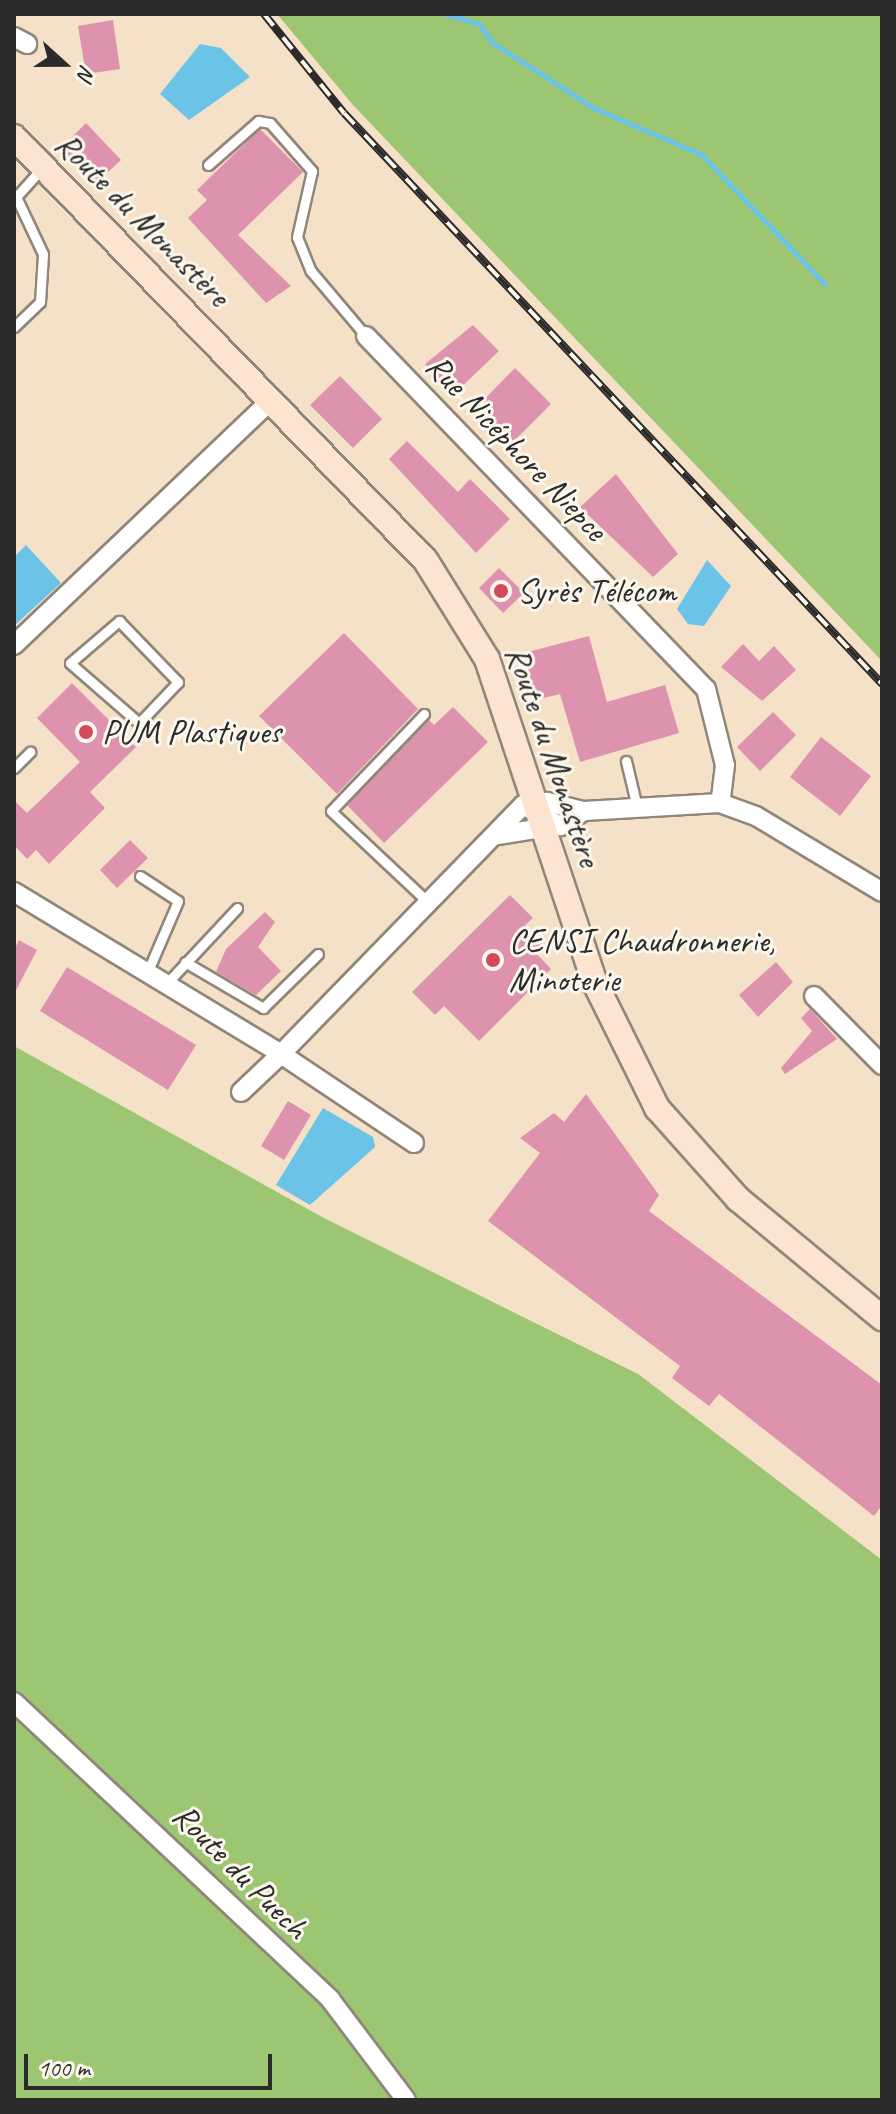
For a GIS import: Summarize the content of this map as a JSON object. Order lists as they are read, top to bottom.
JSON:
{
  "streets": {
    "street": ["Route du Monastère", "Rue Nicéphore Niepce", "Route du Puech"]
  },
  "places": ["Syrès Télécom", "PUM Plastiques", "CENSI Chaudronnerie, Minoterie"],
  "scale_bar": "100 m",
  "north": "right"
}
